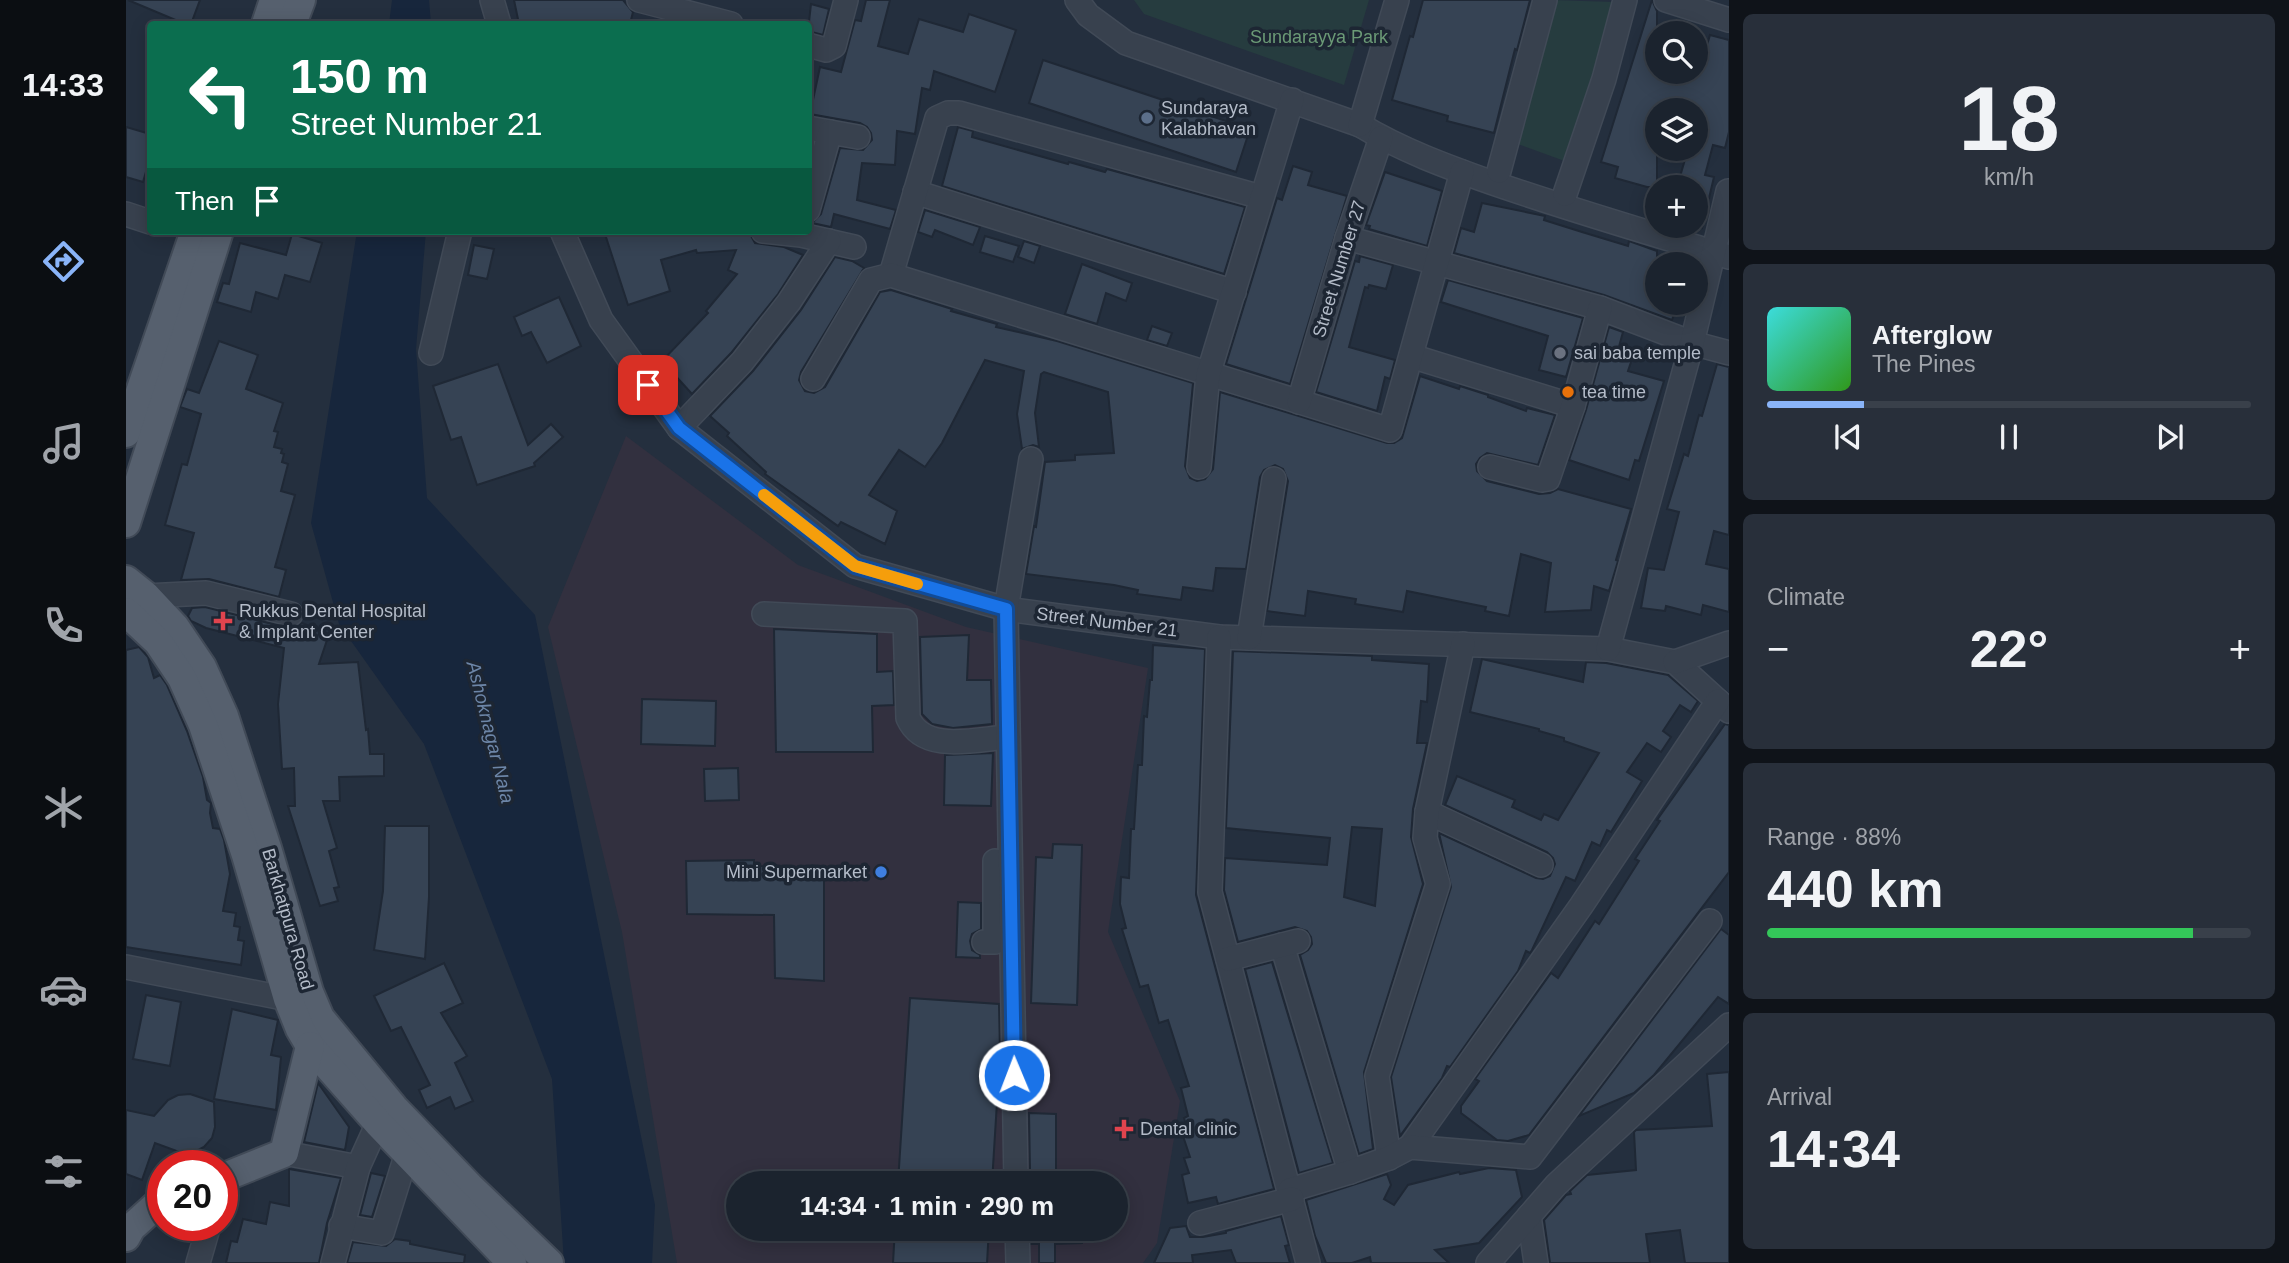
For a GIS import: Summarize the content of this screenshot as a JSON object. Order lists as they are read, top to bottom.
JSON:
{
  "streets": {
    "main road": ["Barkhatpura Road"],
    "street": ["Street Number 27", "Street Number 21"]
  },
  "water": ["Ashoknagar Nala"],
  "parks": ["Sundarayya Park"],
  "places": {
    "other": [
      "Sundaraya Kalabhavan",
      "sai baba temple",
      "tea time",
      "Mini Supermarket"
    ],
    "health": ["Rukkus Dental Hospital & Implant Center", "Dental clinic"]
  },
  "page": {
    "tabs": "14:33",
    "tile": [
      ["18", "km/h"],
      "Climate",
      ["Range · 88%", "440 km"],
      ["Arrival", "14:34"]
    ],
    "map_buttons": ["+", "−"],
    "turn": ["150 m", "Street Number 21"],
    "then": "Then",
    "song": ["Afterglow", "The Pines"],
    "heat": ["−", "22°", "+"],
    "limit": "20",
    "trip": "14:34 · 1 min · 290 m"
  }
}
